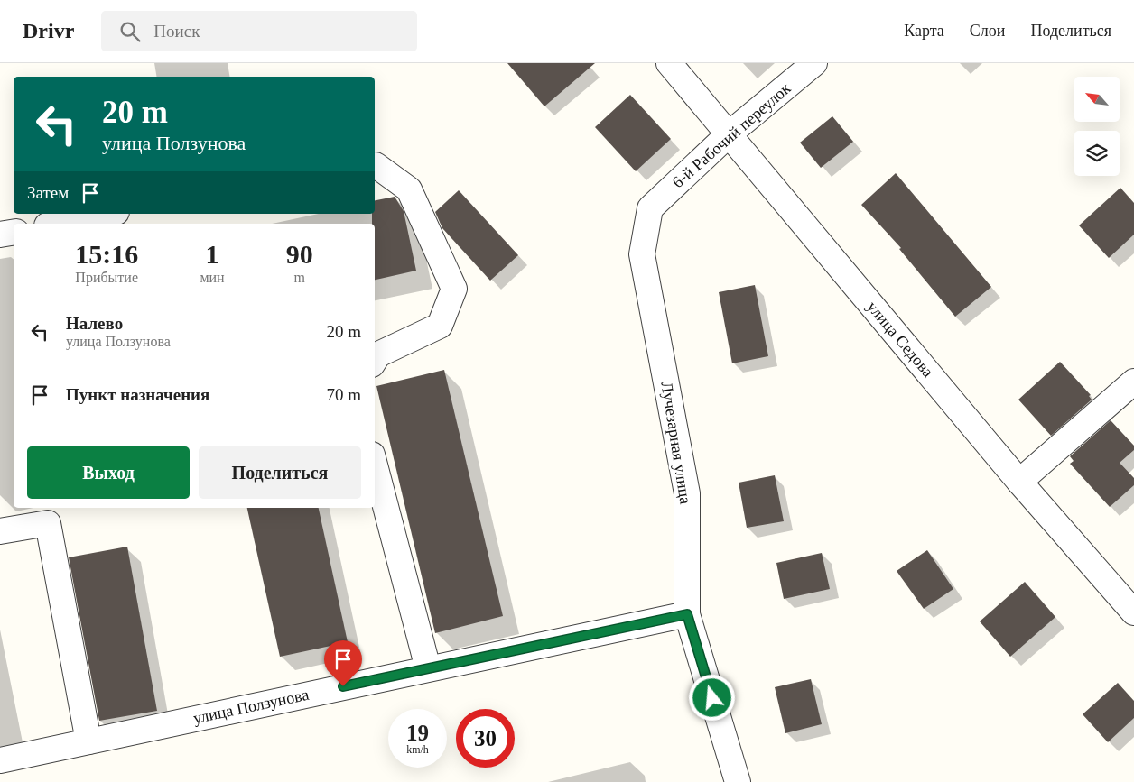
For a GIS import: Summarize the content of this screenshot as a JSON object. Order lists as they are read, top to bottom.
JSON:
{
  "streets": {
    "street": [
      "6-й Рабочий переулок",
      "улица Седова",
      "Лучезарная улица",
      "улица Ползунова"
    ]
  },
  "crossings": [
    ["6-й Рабочий переулок", "улица Седова"],
    ["6-й Рабочий переулок", "Лучезарная улица"],
    ["Лучезарная улица", "улица Ползунова"]
  ],
  "north": "top left",
  "page": {
    "header": "Drivr",
    "search": "Поиск",
    "nav": ["Карта", "Слои", "Поделиться"],
    "turn": ["20 m", "улица Ползунова"],
    "then": "Затем",
    "eta": [
      "15:16",
      "Прибытие",
      "1",
      "мин",
      "90",
      "m"
    ],
    "list": [
      {
        "name": "Налево",
        "note": "улица Ползунова",
        "value": "20 m"
      },
      {
        "name": "Пункт назначения",
        "value": "70 m"
      }
    ],
    "buttons": ["Выход", "Поделиться"],
    "speed": "19 km/h",
    "limit": "30"
  }
}
